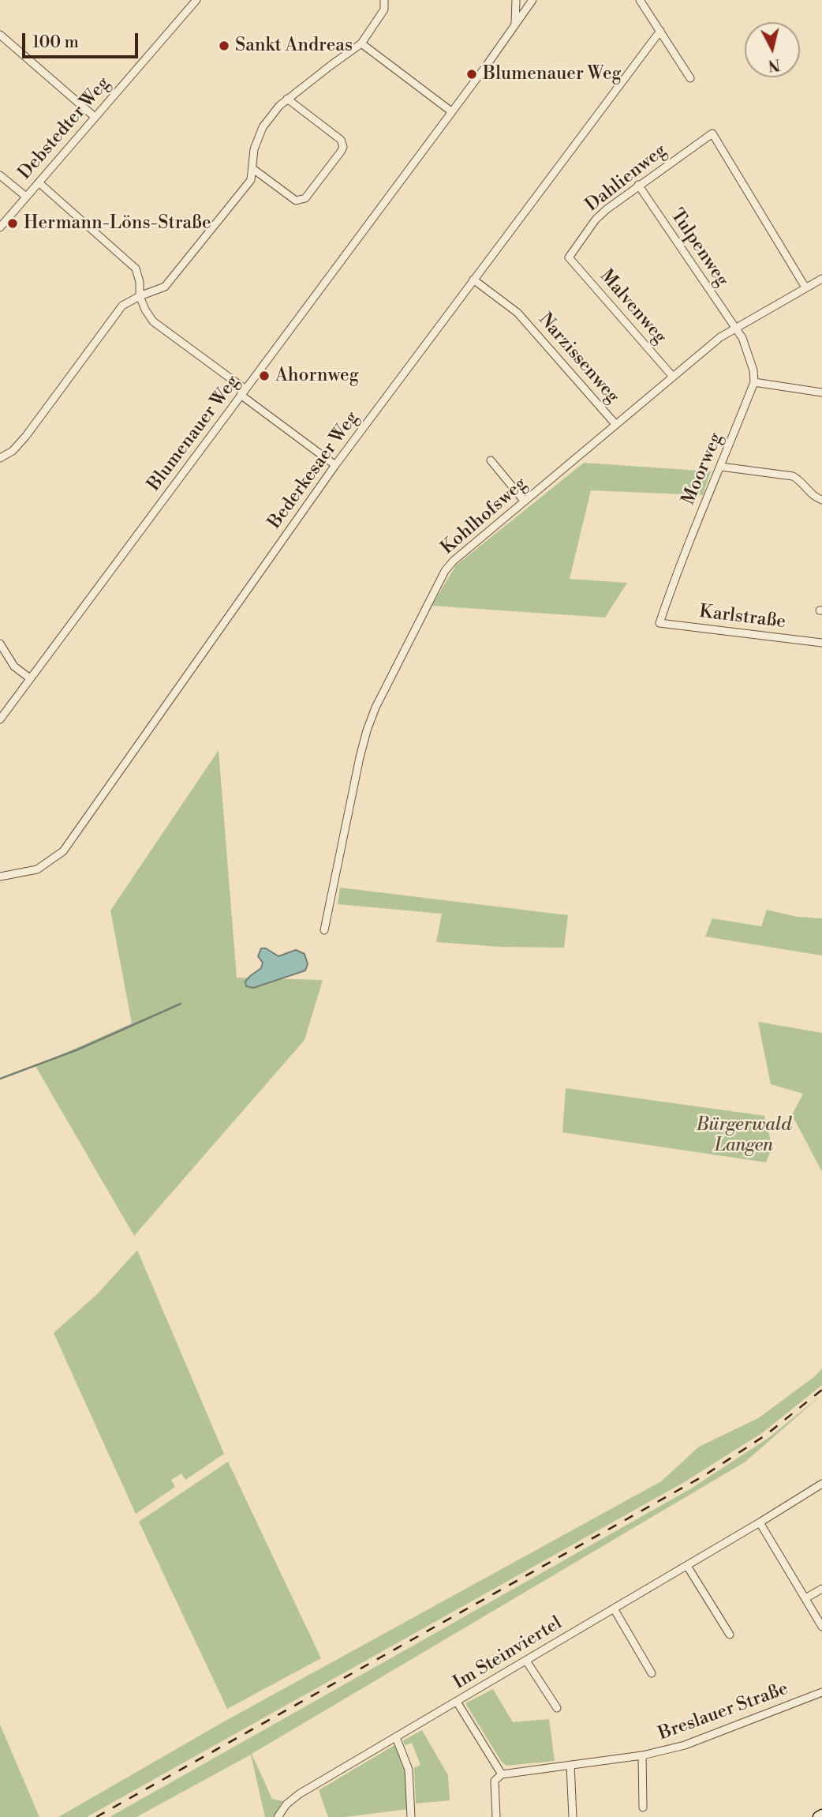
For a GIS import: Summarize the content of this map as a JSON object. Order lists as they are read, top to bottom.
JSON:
{
  "streets": {
    "street": [
      "Debstedter Weg",
      "Dahlienweg",
      "Tulpenweg",
      "Malvenweg",
      "Narzissenweg",
      "Blumenauer Weg",
      "Moorweg",
      "Bederkesaer Weg",
      "Kohlhofsweg",
      "Karlstraße",
      "Im Steinviertel",
      "Breslauer Straße"
    ]
  },
  "crossings": [
    ["Dahlienweg", "Tulpenweg"],
    ["Dahlienweg", "Malvenweg"],
    ["Dahlienweg", "Kohlhofsweg"],
    ["Tulpenweg", "Kohlhofsweg"],
    ["Malvenweg", "Kohlhofsweg"],
    ["Narzissenweg", "Bederkesaer Weg"],
    ["Narzissenweg", "Kohlhofsweg"],
    ["Moorweg", "Karlstraße"]
  ],
  "parks": ["Bürgerwald Langen"],
  "places": [
    "Sankt Andreas",
    "Blumenauer Weg",
    "Hermann-Löns-Straße",
    "Ahornweg"
  ],
  "scale_bar": "100 m",
  "north": "bottom"
}
